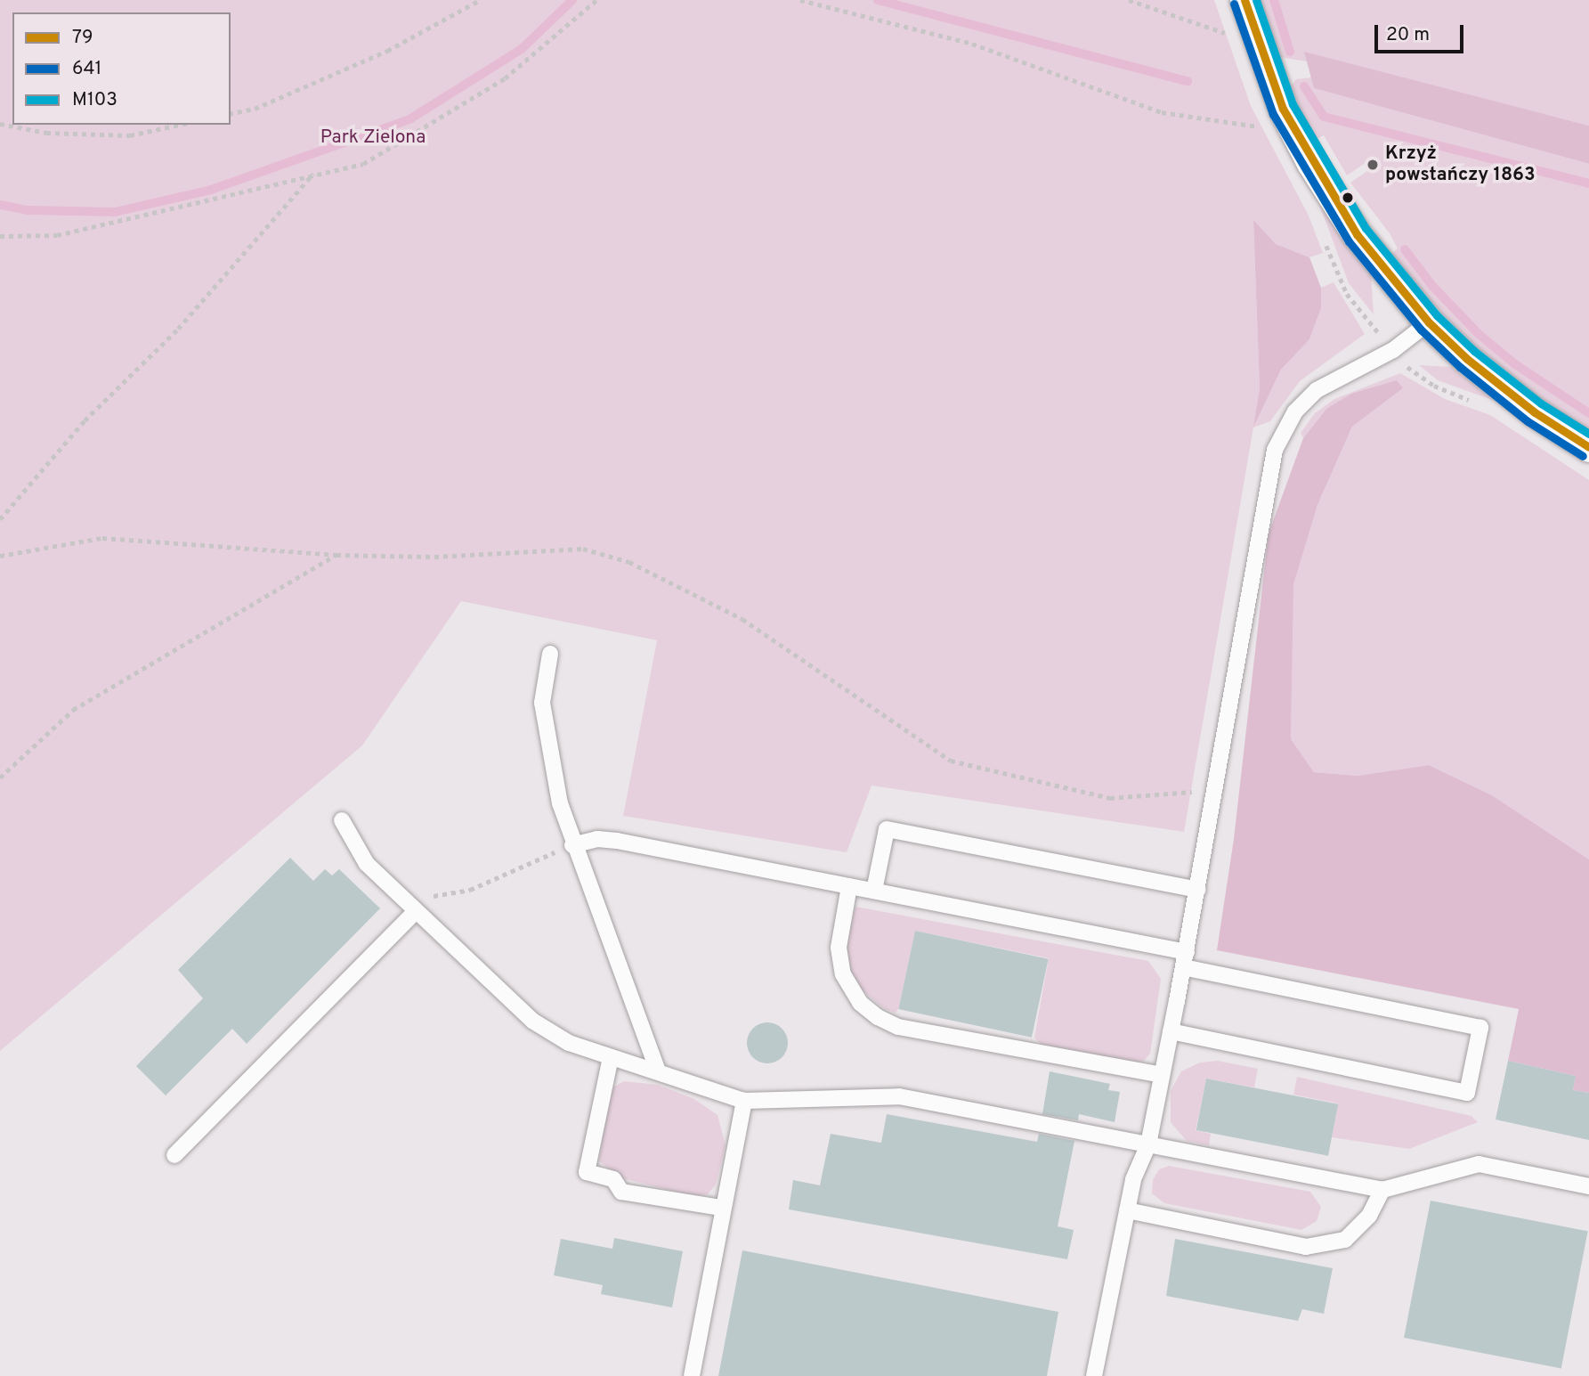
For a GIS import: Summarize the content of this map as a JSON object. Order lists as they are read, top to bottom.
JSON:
{
  "parks": ["Park Zielona"],
  "places": ["Krzyż powstańczy 1863"],
  "lines": ["transit line 79", "transit line M103", "transit line 641"],
  "legend": ["79", "641", "M103"],
  "scale_bar": "20 m"
}
